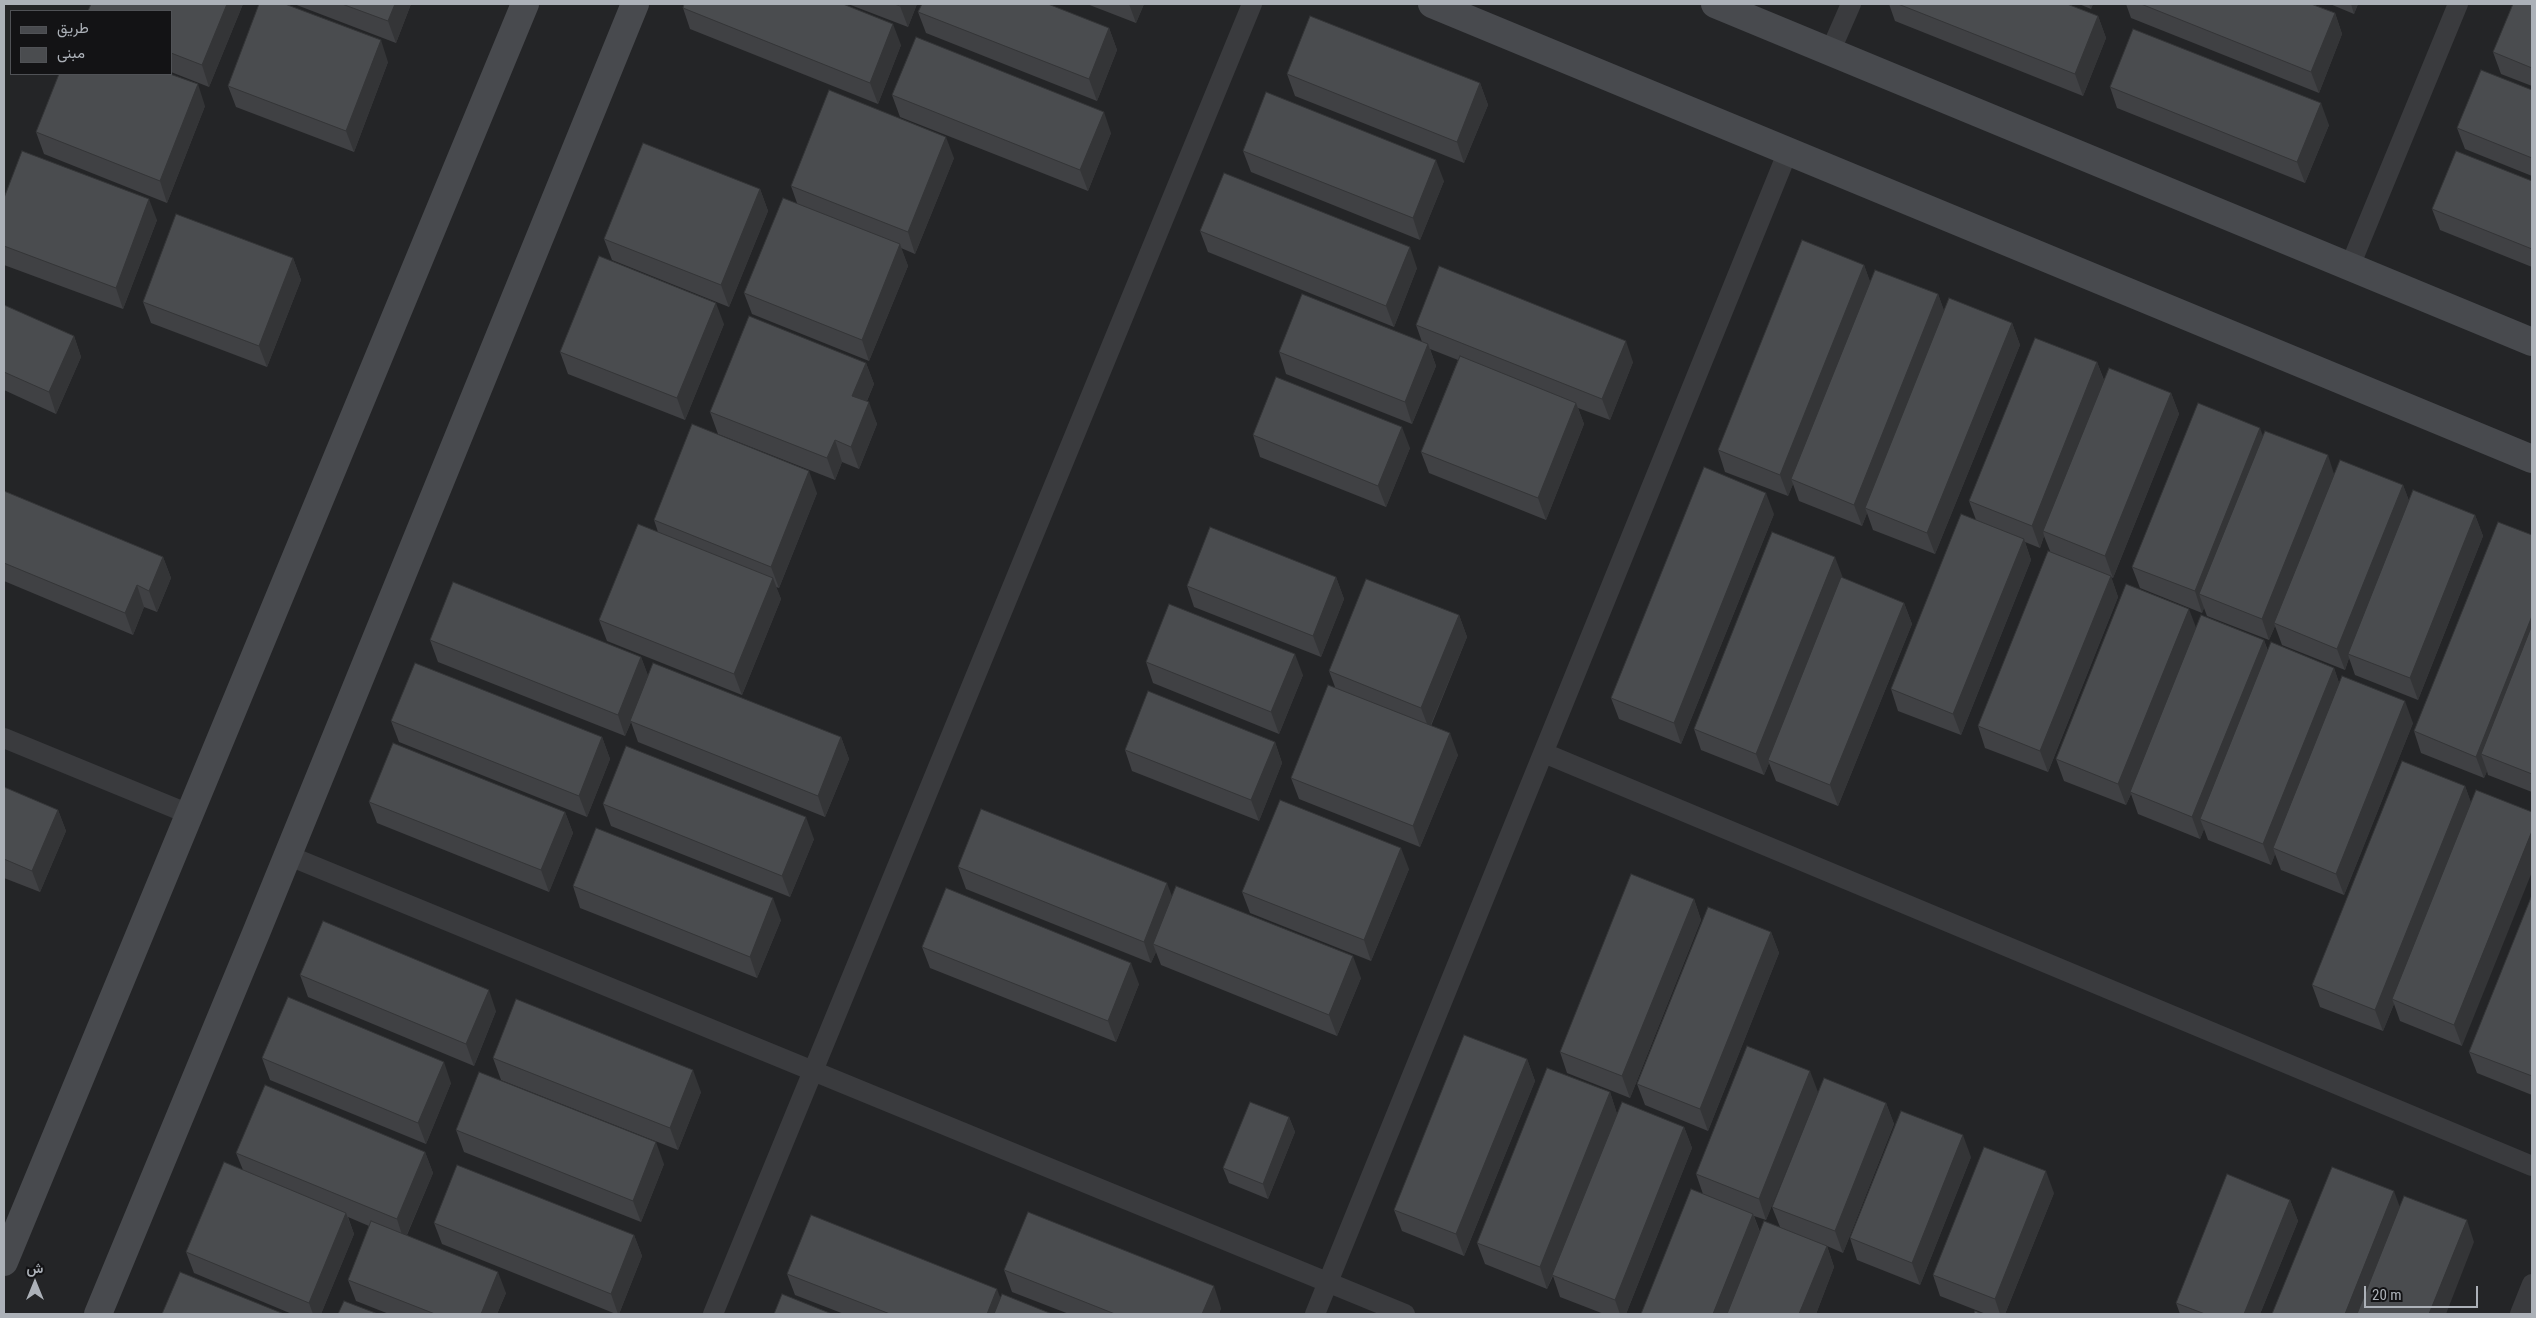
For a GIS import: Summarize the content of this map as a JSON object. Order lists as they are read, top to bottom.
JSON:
{
  "legend": ["طريق", "مبنى"],
  "scale_bar": "20 m",
  "north": "top"
}
